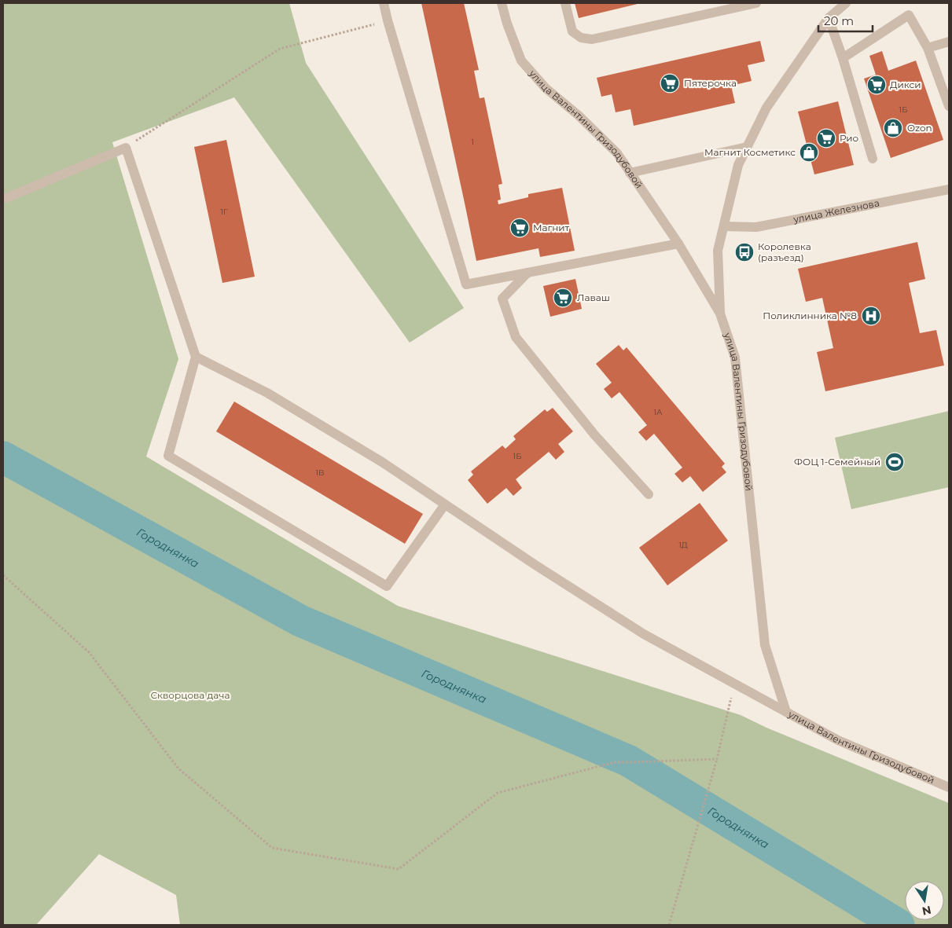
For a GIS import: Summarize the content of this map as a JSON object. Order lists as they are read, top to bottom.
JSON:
{
  "streets": {
    "street": ["улица Валентины Гризодубовой", "улица Железнова"]
  },
  "water": ["Городнянка"],
  "parks": ["Скворцова дача"],
  "places": {
    "supermarket": [
      "Пятерочка",
      "Дикси",
      "Рио",
      "Магнит",
      "Лаваш"
    ],
    "shop": ["Ozon", "Магнит Косметикс"],
    "bus stop": ["Королевка (разъезд)"],
    "hospital": ["Поликлинника №8"],
    "sports": ["ФОЦ 1-Семейный"]
  },
  "house_numbers": [
    "1Б",
    "1",
    "1Г",
    "1А",
    "1Б",
    "1В",
    "1Д"
  ],
  "scale_bar": "20 m",
  "north": "bottom"
}
